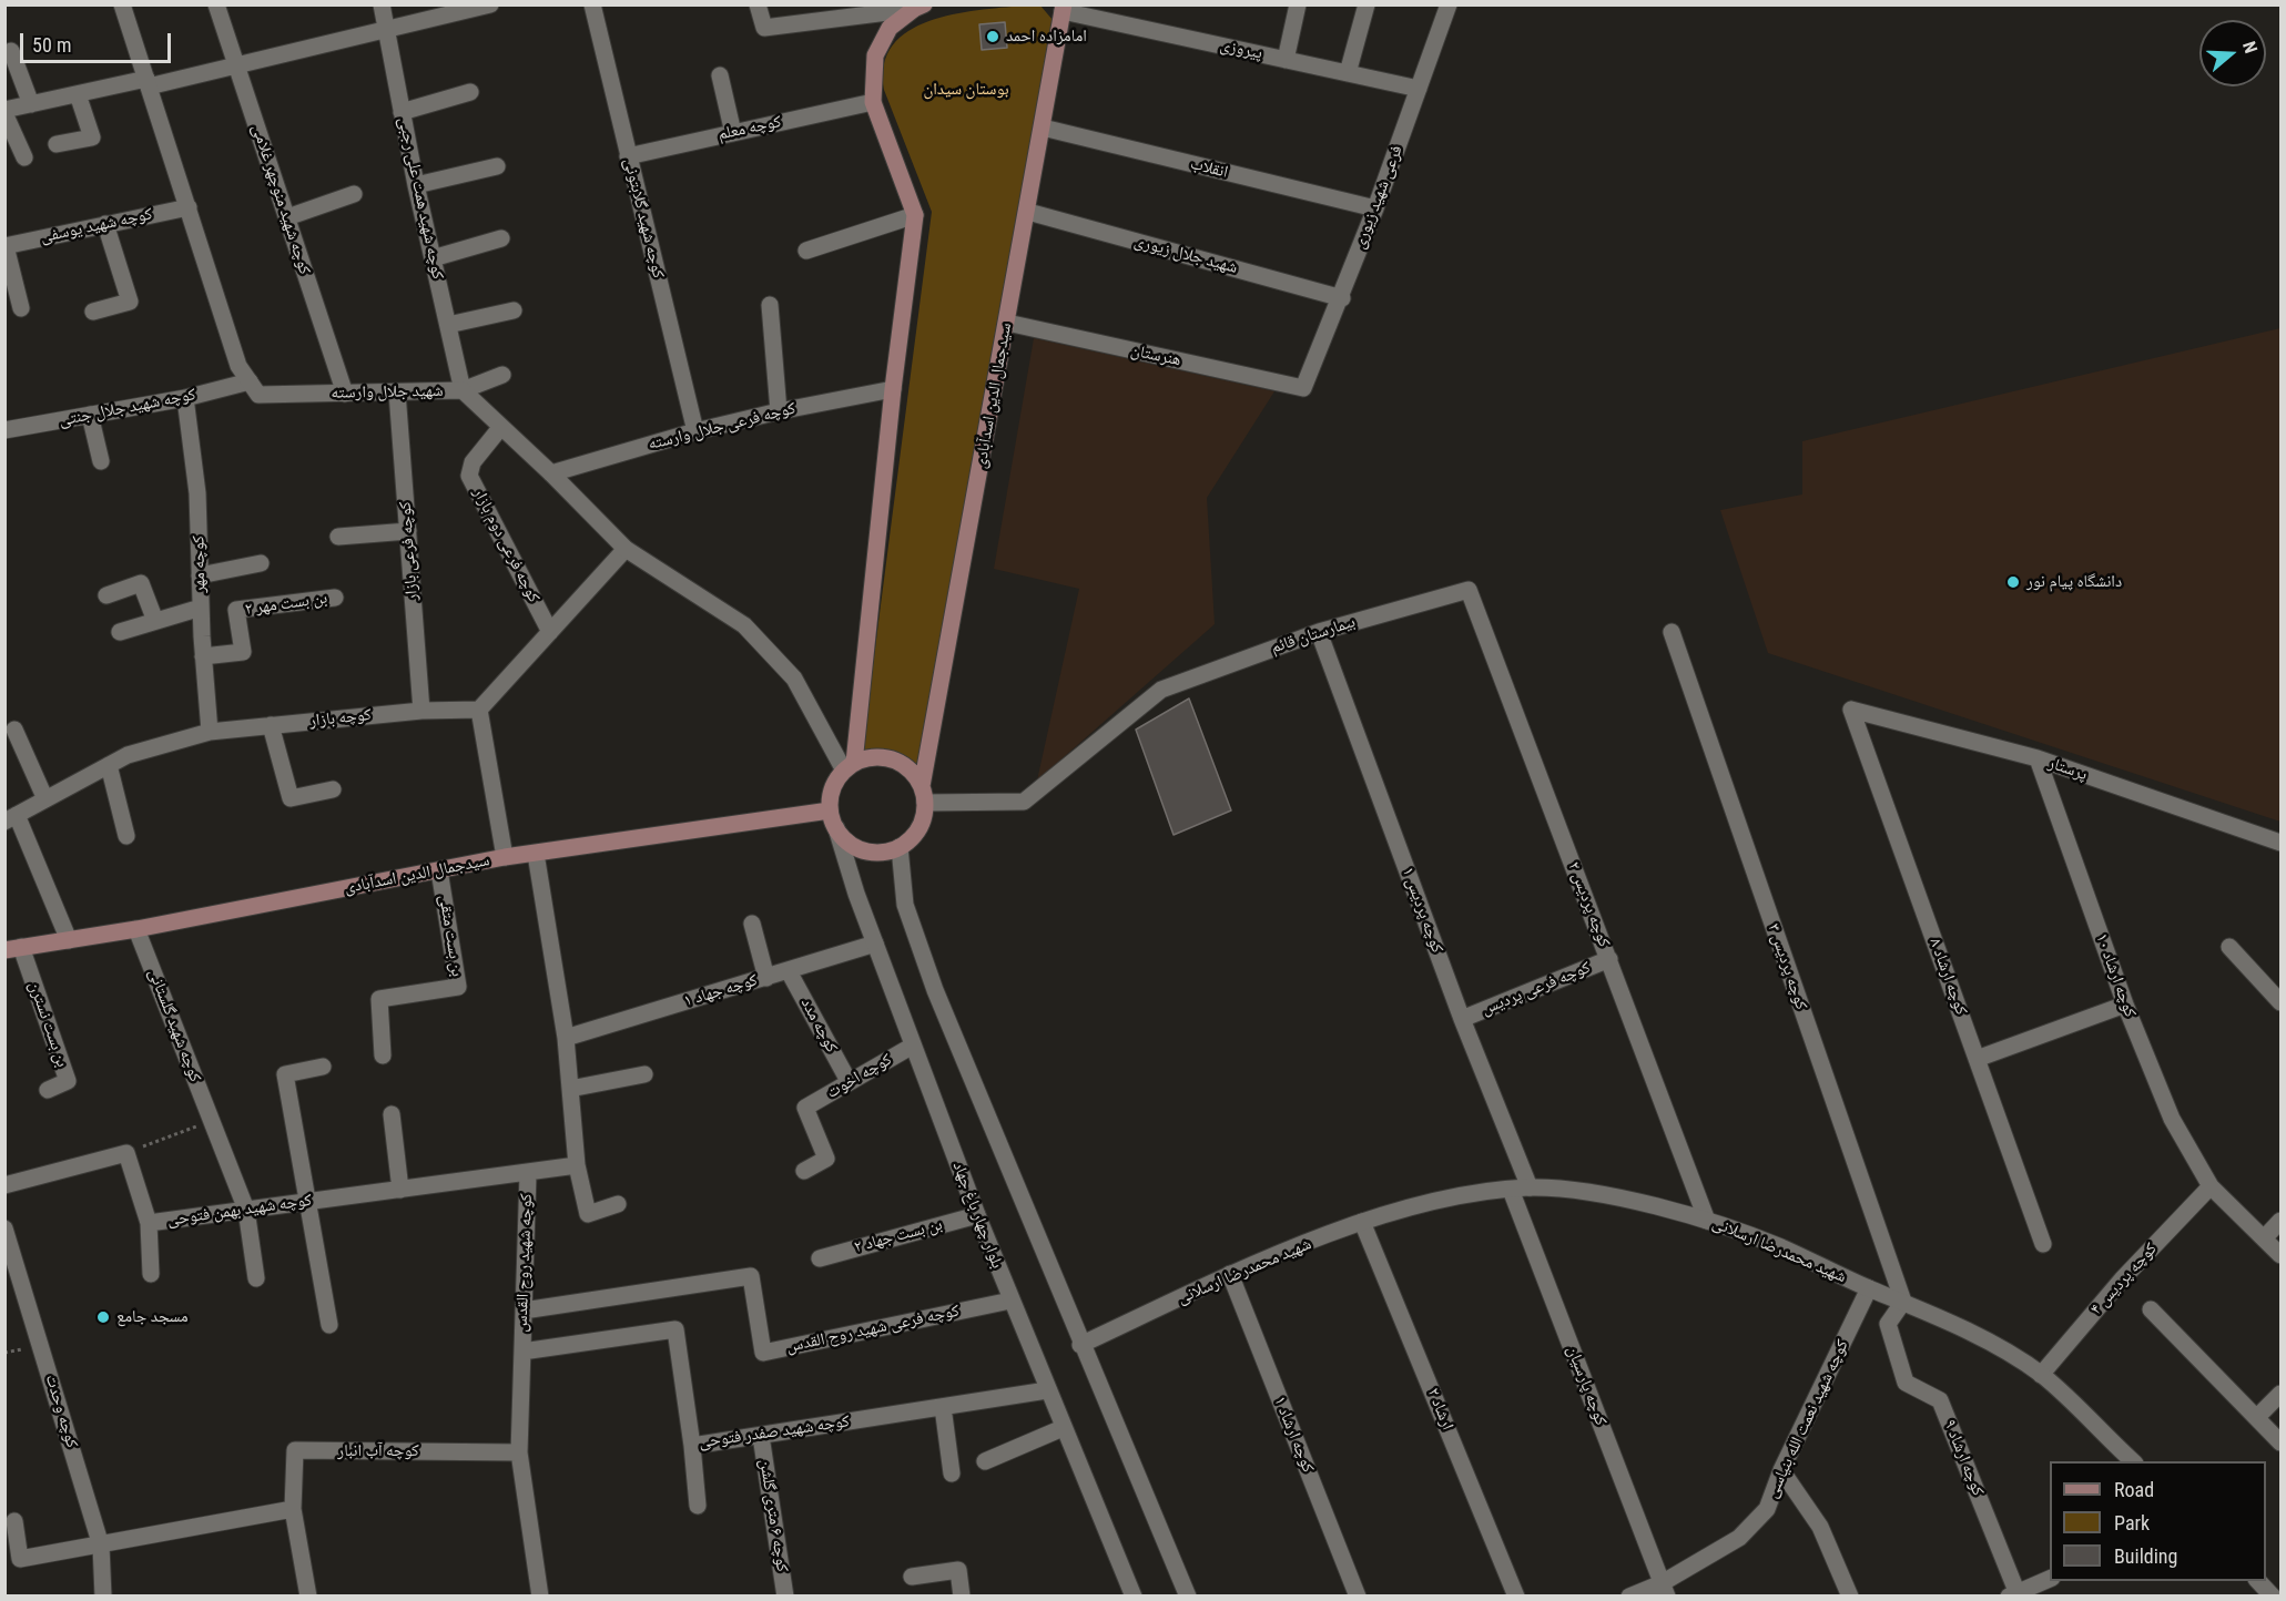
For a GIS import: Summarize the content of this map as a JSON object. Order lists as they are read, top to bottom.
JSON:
{
  "streets": {
    "main road": ["سیدجمال الدین اسدآبادی"],
    "street": [
      "پیروزی",
      "کوچه معلم",
      "انقلاب",
      "فرعی شهید زیوری",
      "کوچه شهید همت علی رجبی",
      "کوچه شهید منوچهر غلامی",
      "کوچه شهید گلابتونی",
      "کوچه شهید یوسفی",
      "شهید جلال زیوری",
      "هنرستان",
      "شهید جلال وارسته",
      "کوچه شهید جلال جنتی",
      "کوچه فرعی جلال وارسته",
      "کوچه فرعی دوم بازار",
      "کوچه فرعی بازار",
      "کوچه مهر",
      "بن بست مهر ۲",
      "بیمارستان قائم",
      "کوچه بازار",
      "پرستار",
      "کوچه پردیس ۲",
      "کوچه پردیس ۱",
      "بن بست متقی",
      "کوچه پردیس ۳",
      "کوچه ارشاد ۱۰",
      "کوچه ارشاد ۸",
      "کوچه فرعی پردیس",
      "کوچه جهاد ۱",
      "بن بست نسترن",
      "کوچه شهید گلستانی",
      "کوچه مدد",
      "کوچه اخوت",
      "کوچه شهید بهمن فتوحی",
      "بلوار چهار باغ جهاد",
      "بن بست جهاد ۲",
      "شهید محمدرضا ارسلانی",
      "کوچه شهید روح القدس",
      "کوچه پردیس ۴",
      "کوچه فرعی شهید روح القدس",
      "کوچه پارسیان",
      "ارشاد ۲",
      "کوچه وحدت",
      "کوچه شهید نعمت الله بنیاسی",
      "کوچه شهید صفدر فتوحی",
      "کوچه ارشاد ۱",
      "کوچه آب انبار",
      "کوچه ارشاد ۹",
      "کوچه ۶ متری گلشن"
    ]
  },
  "crossings": [
    ["پیروزی", "فرعی شهید زیوری"],
    ["پیروزی", "سیدجمال الدین اسدآبادی"],
    ["کوچه معلم", "کوچه شهید گلابتونی"],
    ["انقلاب", "فرعی شهید زیوری"],
    ["انقلاب", "سیدجمال الدین اسدآبادی"],
    ["فرعی شهید زیوری", "شهید جلال زیوری"],
    ["فرعی شهید زیوری", "هنرستان"],
    ["کوچه شهید همت علی رجبی", "شهید جلال وارسته"],
    ["کوچه شهید منوچهر غلامی", "شهید جلال وارسته"],
    ["کوچه شهید گلابتونی", "کوچه فرعی جلال وارسته"],
    ["شهید جلال زیوری", "سیدجمال الدین اسدآبادی"],
    ["هنرستان", "سیدجمال الدین اسدآبادی"],
    ["شهید جلال وارسته", "سیدجمال الدین اسدآبادی"],
    ["شهید جلال وارسته", "کوچه شهید جلال جنتی"],
    ["شهید جلال وارسته", "کوچه فرعی جلال وارسته"],
    ["شهید جلال وارسته", "کوچه فرعی دوم بازار"],
    ["شهید جلال وارسته", "کوچه فرعی بازار"],
    ["شهید جلال وارسته", "بیمارستان قائم"],
    ["شهید جلال وارسته", "بلوار چهار باغ جهاد"],
    ["سیدجمال الدین اسدآبادی", "بیمارستان قائم"],
    ["سیدجمال الدین اسدآبادی", "بن بست متقی"],
    ["سیدجمال الدین اسدآبادی", "بن بست نسترن"],
    ["سیدجمال الدین اسدآبادی", "کوچه شهید گلستانی"],
    ["سیدجمال الدین اسدآبادی", "بلوار چهار باغ جهاد"],
    ["کوچه شهید جلال جنتی", "کوچه مهر"],
    ["کوچه فرعی بازار", "کوچه بازار"],
    ["کوچه مهر", "بن بست مهر ۲"],
    ["کوچه مهر", "کوچه بازار"],
    ["بیمارستان قائم", "کوچه پردیس ۲"],
    ["بیمارستان قائم", "کوچه پردیس ۱"],
    ["بیمارستان قائم", "بلوار چهار باغ جهاد"],
    ["پرستار", "کوچه ارشاد ۱۰"],
    ["پرستار", "کوچه ارشاد ۸"],
    ["کوچه پردیس ۲", "کوچه فرعی پردیس"],
    ["کوچه پردیس ۲", "شهید محمدرضا ارسلانی"],
    ["کوچه پردیس ۱", "کوچه فرعی پردیس"],
    ["کوچه پردیس ۱", "شهید محمدرضا ارسلانی"],
    ["کوچه پردیس ۳", "شهید محمدرضا ارسلانی"],
    ["کوچه پردیس ۳", "کوچه ارشاد ۹"],
    ["کوچه ارشاد ۱۰", "کوچه پردیس ۴"],
    ["کوچه جهاد ۱", "کوچه مدد"],
    ["کوچه جهاد ۱", "بلوار چهار باغ جهاد"],
    ["کوچه شهید گلستانی", "کوچه شهید بهمن فتوحی"],
    ["کوچه مدد", "کوچه اخوت"],
    ["کوچه اخوت", "بلوار چهار باغ جهاد"],
    ["کوچه شهید بهمن فتوحی", "کوچه شهید روح القدس"],
    ["بلوار چهار باغ جهاد", "بن بست جهاد ۲"],
    ["بلوار چهار باغ جهاد", "کوچه فرعی شهید روح القدس"],
    ["بلوار چهار باغ جهاد", "کوچه شهید صفدر فتوحی"],
    ["شهید محمدرضا ارسلانی", "کوچه پردیس ۴"],
    ["شهید محمدرضا ارسلانی", "کوچه پارسیان"],
    ["شهید محمدرضا ارسلانی", "ارشاد ۲"],
    ["شهید محمدرضا ارسلانی", "کوچه شهید نعمت الله بنیاسی"],
    ["شهید محمدرضا ارسلانی", "کوچه ارشاد ۱"],
    ["شهید محمدرضا ارسلانی", "کوچه ارشاد ۹"],
    ["کوچه شهید روح القدس", "کوچه فرعی شهید روح القدس"],
    ["کوچه شهید روح القدس", "کوچه شهید صفدر فتوحی"],
    ["کوچه شهید روح القدس", "کوچه آب انبار"],
    ["کوچه پارسیان", "کوچه شهید نعمت الله بنیاسی"],
    ["کوچه شهید صفدر فتوحی", "کوچه ۶ متری گلشن"]
  ],
  "parks": ["بوستان سیدان"],
  "places": ["امامزاده احمد", "دانشگاه پیام نور", "مسجد جامع"],
  "legend": ["Road", "Park", "Building"],
  "scale_bar": "50 m",
  "north": "right"
}
